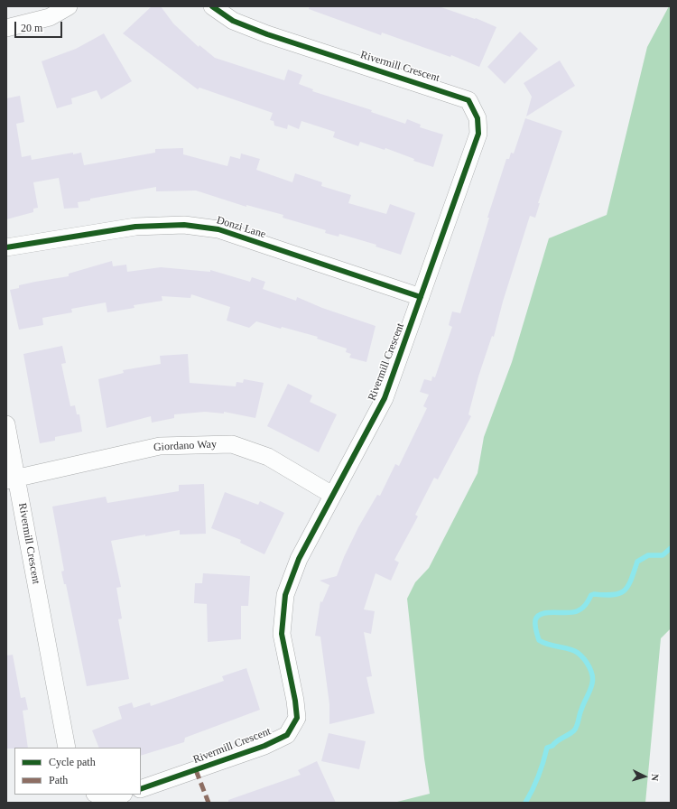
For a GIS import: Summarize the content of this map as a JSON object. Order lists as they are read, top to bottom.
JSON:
{
  "streets": {
    "street": ["Rivermill Crescent", "Donzi Lane", "Giordano Way"]
  },
  "crossings": [
    ["Rivermill Crescent", "Donzi Lane"],
    ["Rivermill Crescent", "Giordano Way"]
  ],
  "legend": ["Cycle path", "Path"],
  "scale_bar": "20 m",
  "north": "right"
}
